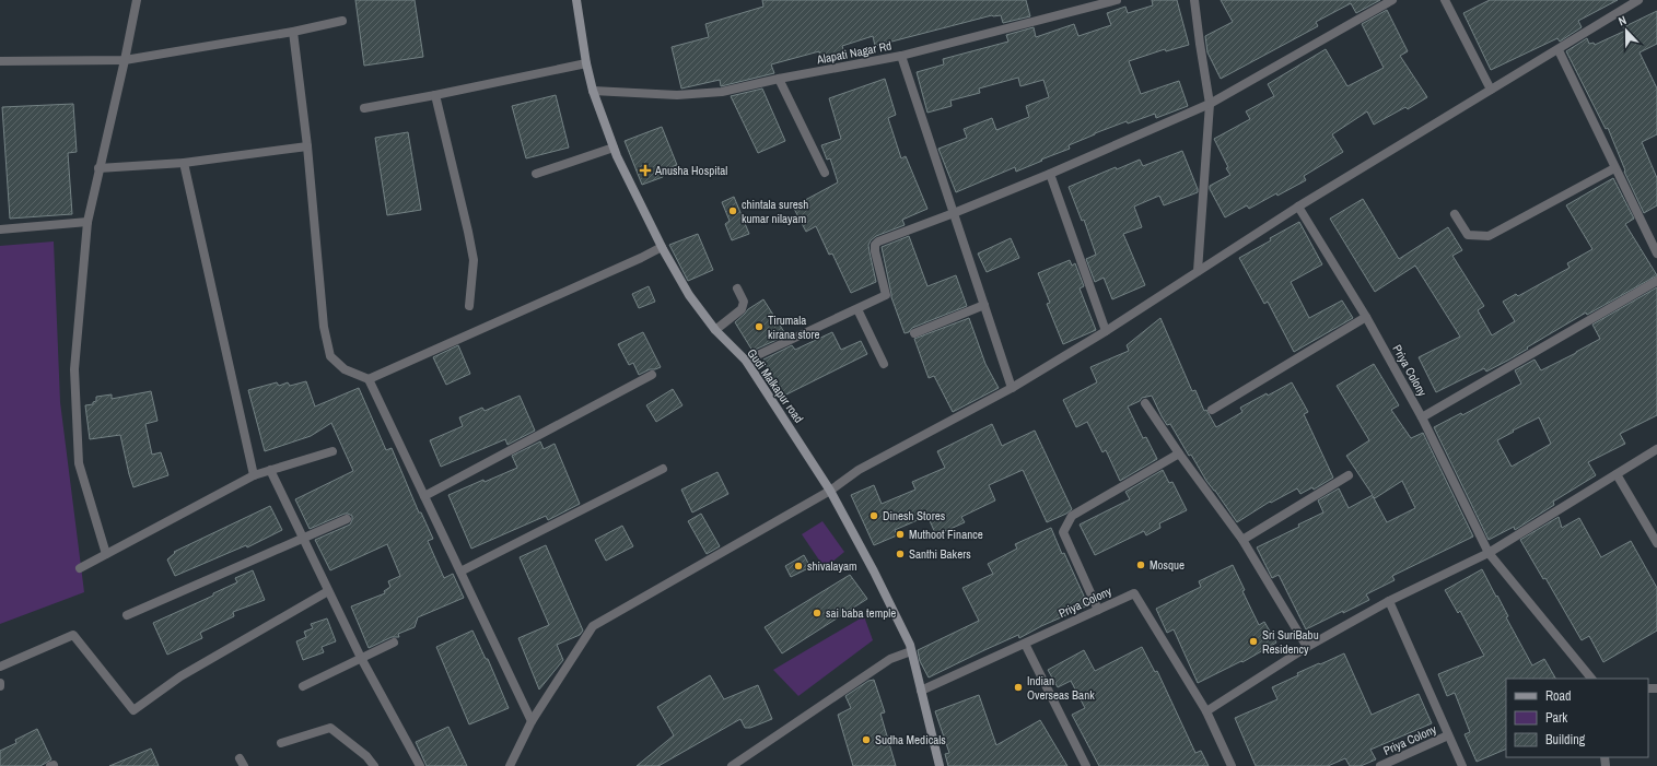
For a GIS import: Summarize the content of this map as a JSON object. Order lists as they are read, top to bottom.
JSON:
{
  "streets": {
    "street": ["Alapati Nagar Rd", "Priya Colony", "Gudi Malkapur road"]
  },
  "crossings": [
    ["Alapati Nagar Rd", "Gudi Malkapur road"],
    ["Priya Colony", "Gudi Malkapur road"]
  ],
  "places": {
    "health": ["Anusha Hospital"],
    "other": [
      "chintala suresh kumar nilayam",
      "Tirumala kirana store",
      "Dinesh Stores",
      "Muthoot Finance",
      "Santhi Bakers",
      "Mosque",
      "shivalayam",
      "sai baba temple",
      "Sri SuriBabu Residency",
      "Indian Overseas Bank",
      "Sudha Medicals"
    ]
  },
  "legend": ["Road", "Park", "Building"],
  "north": "top"
}
